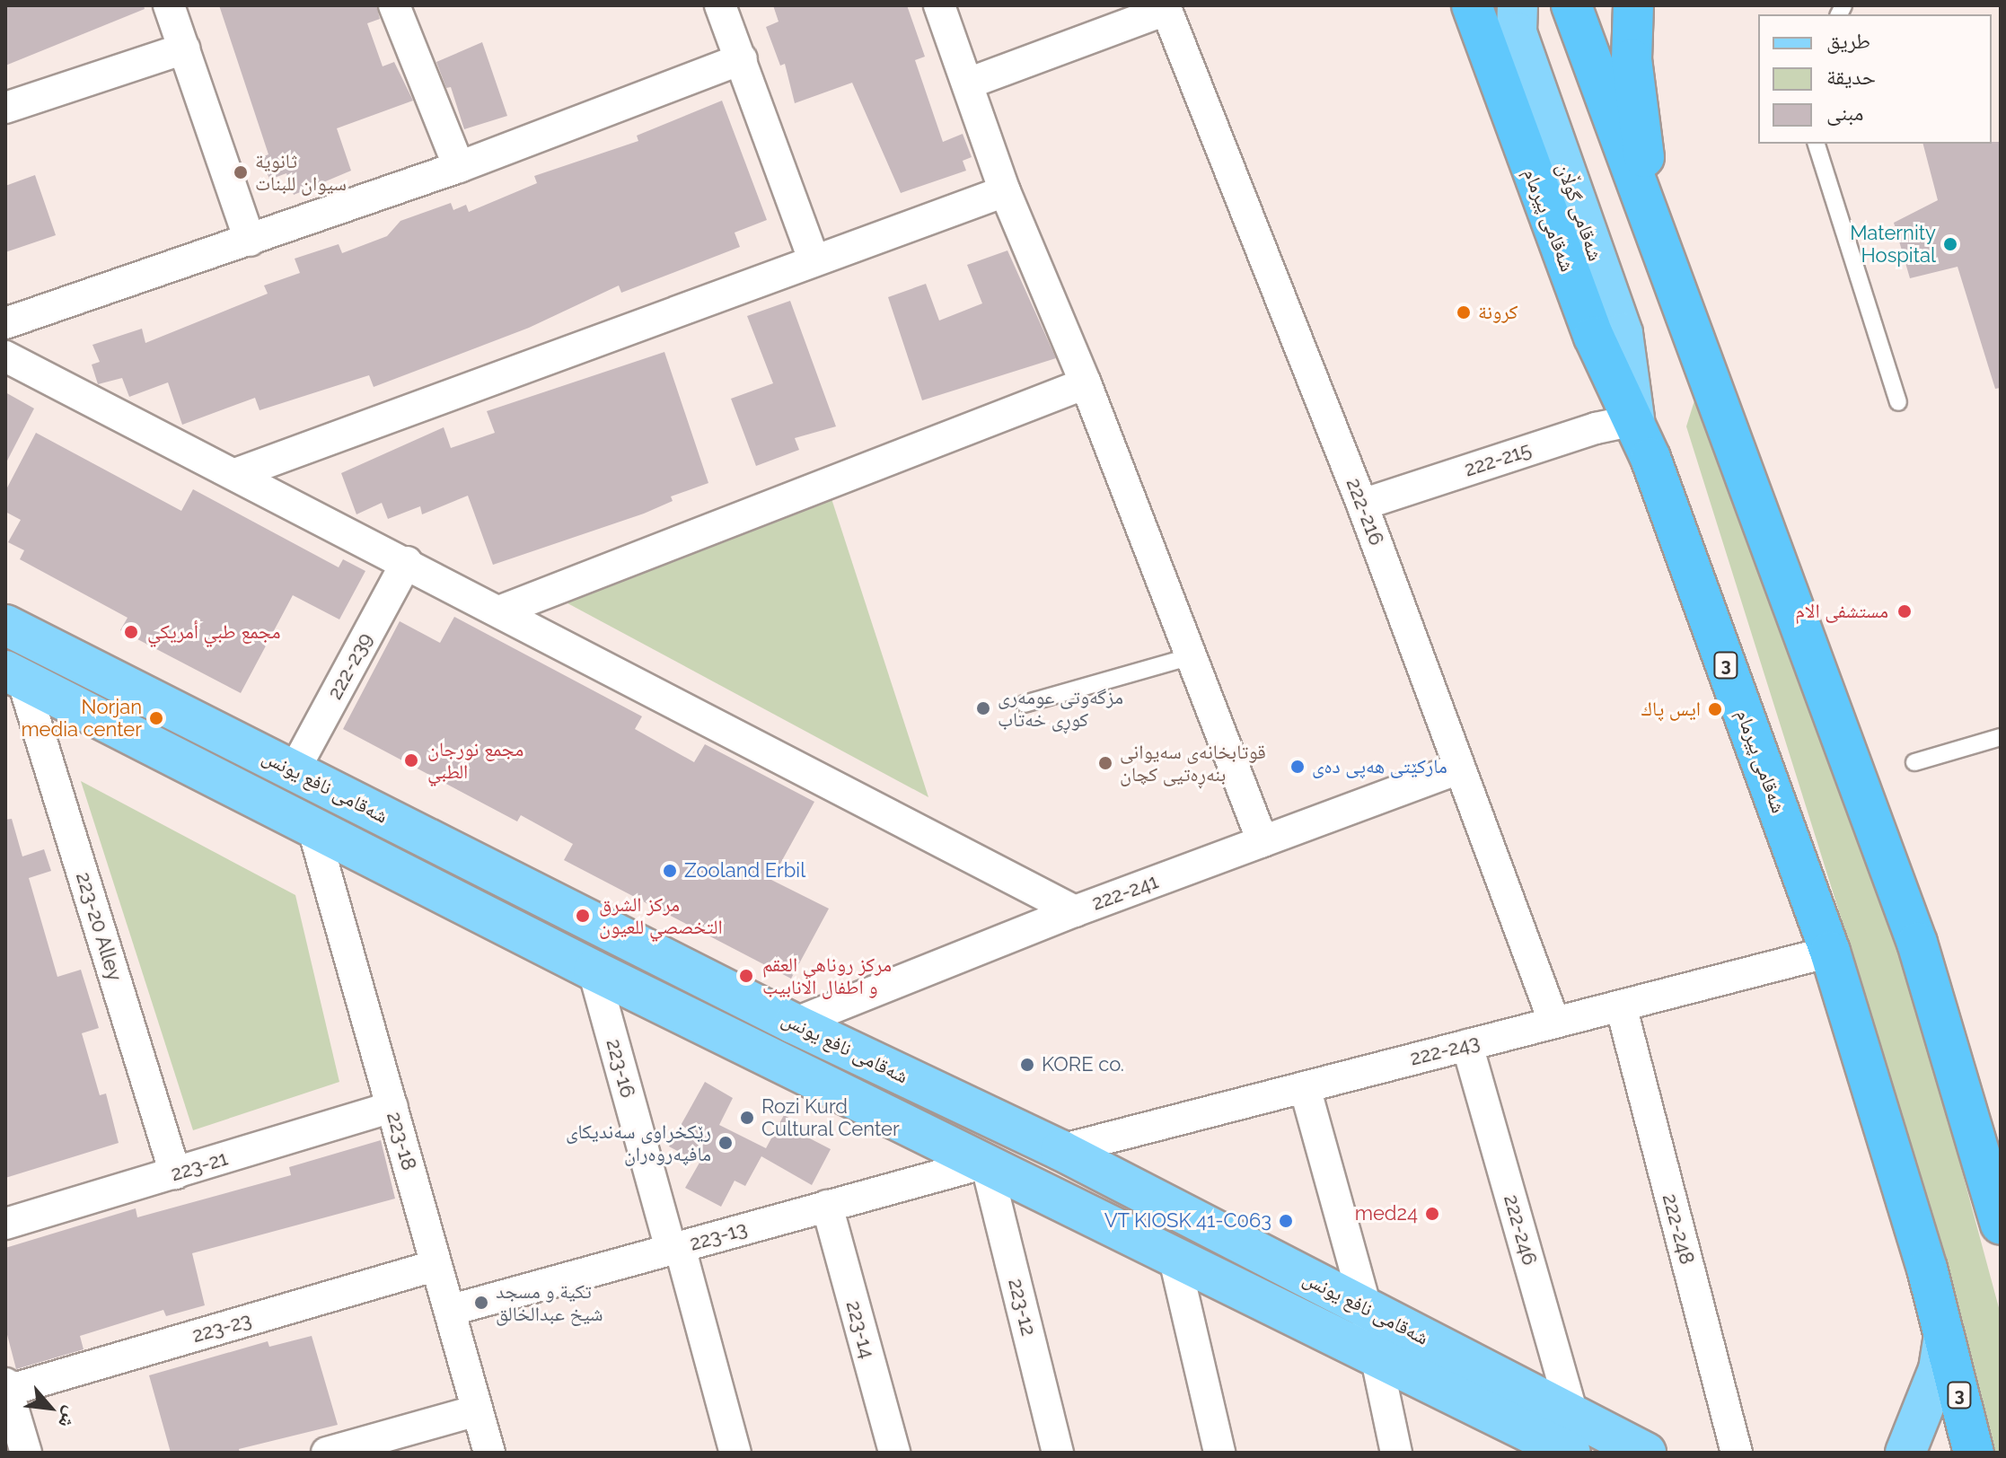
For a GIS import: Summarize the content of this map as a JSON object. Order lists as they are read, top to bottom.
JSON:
{
  "streets": {
    "highway": ["شەقامی پیرمام", "3"],
    "main road": ["شەقامی گوڵان", "شەقامی نافع یونس"],
    "street": [
      "222-215",
      "222-216",
      "222-239",
      "222-241",
      "223-20 Alley",
      "222-243",
      "223-16",
      "223-18",
      "223-21",
      "222-248",
      "222-246",
      "223-13",
      "223-12",
      "223-23",
      "223-14"
    ]
  },
  "crossings": [
    ["شەقامی گوڵان", "شەقامی پیرمام"],
    ["شەقامی گوڵان", "222-215"],
    ["شەقامی پیرمام", "222-215"],
    ["شەقامی پیرمام", "222-243"],
    ["222-215", "222-216"],
    ["222-216", "222-241"],
    ["222-216", "222-243"],
    ["222-239", "شەقامی نافع یونس"],
    ["شەقامی نافع یونس", "222-241"],
    ["شەقامی نافع یونس", "223-20 Alley"],
    ["شەقامی نافع یونس", "222-243"],
    ["شەقامی نافع یونس", "223-16"],
    ["شەقامی نافع یونس", "223-18"],
    ["شەقامی نافع یونس", "222-246"],
    ["شەقامی نافع یونس", "223-13"],
    ["شەقامی نافع یونس", "223-12"],
    ["223-20 Alley", "223-21"],
    ["222-243", "222-248"],
    ["222-243", "222-246"],
    ["223-16", "223-13"],
    ["223-18", "223-21"],
    ["223-18", "223-13"],
    ["223-18", "223-23"],
    ["223-13", "223-12"],
    ["223-13", "223-14"]
  ],
  "places": [
    "ثانوية سيوان للبنات",
    "Maternity Hospital",
    "كرونة",
    "مستشفى الام",
    "مجمع طبي أمریکي",
    "مزگەوتی عومەری کوڕی خەتاب",
    "ايس پاك",
    "Norjan media center",
    "مجمع نورجان الطبي",
    "قوتابخانەی سەیوانی بنەڕەتیی کچان",
    "مارکێتی هەپی دەی",
    "Zooland Erbil",
    "مركز الشرق التخصصي للعيون",
    "مركز روناهي العقم و اطفال الانابيب",
    "KORE co.",
    "Rozi Kurd Cultural Center",
    "رێکخراوی سەندیکای مافپەروەران",
    "med24",
    "VT KIOSK 41-C063",
    "تكية و مسجد شيخ عبدالخالق"
  ],
  "legend": ["طريق", "حديقة", "مبنى"],
  "north": "bottom right"
}
